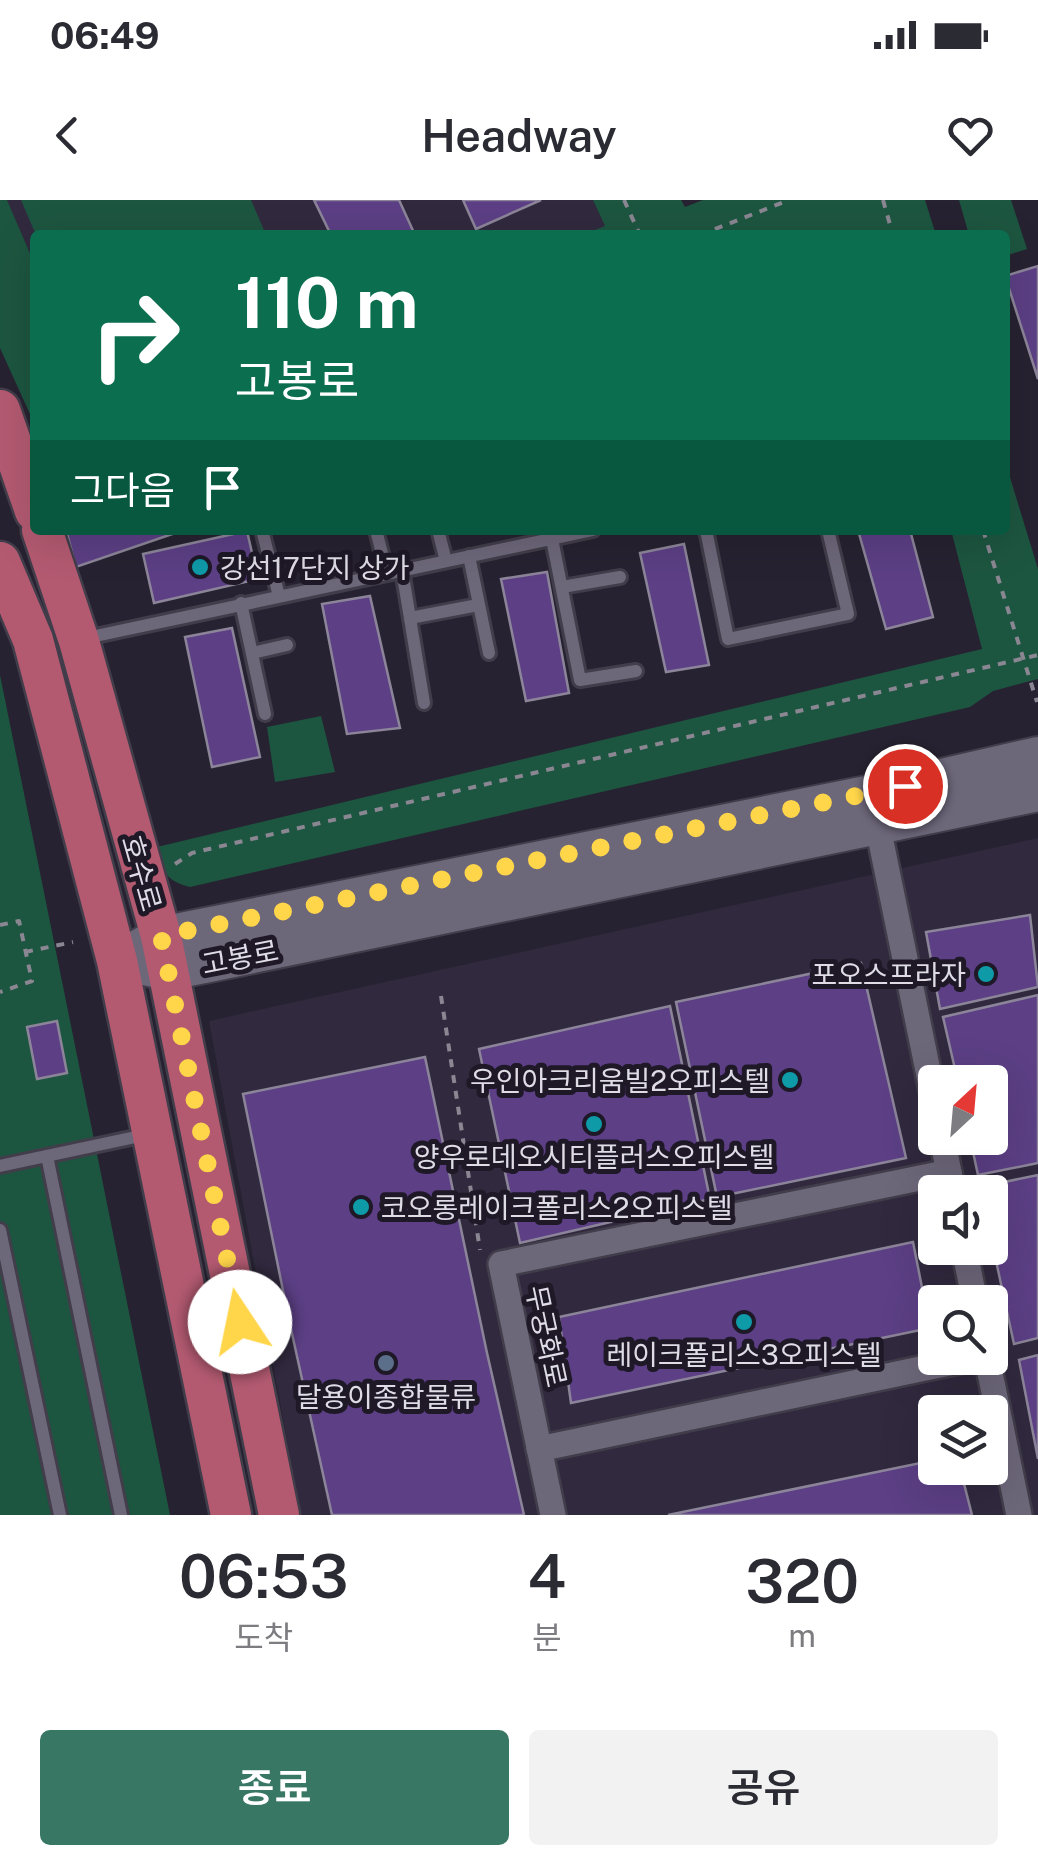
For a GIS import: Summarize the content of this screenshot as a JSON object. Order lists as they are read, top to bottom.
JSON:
{
  "streets": {
    "main road": ["호수로", "고봉로"],
    "street": ["무궁화로"]
  },
  "crossings": [
    ["호수로", "고봉로"]
  ],
  "places": [
    "강선17단지 상가",
    "포오스프라자",
    "우인아크리움빌2오피스텔",
    "양우로데오시티플러스오피스텔",
    "코오롱레이크폴리스2오피스텔",
    "레이크폴리스3오피스텔",
    "달용이종합물류"
  ],
  "north": "top right",
  "page": {
    "status": "06:49",
    "header": "Headway",
    "turn": ["110 m", "고봉로"],
    "then": "그다음",
    "eta": [
      "06:53",
      "도착",
      "4",
      "분",
      "320",
      "m"
    ],
    "buttons": ["종료", "공유"]
  }
}
